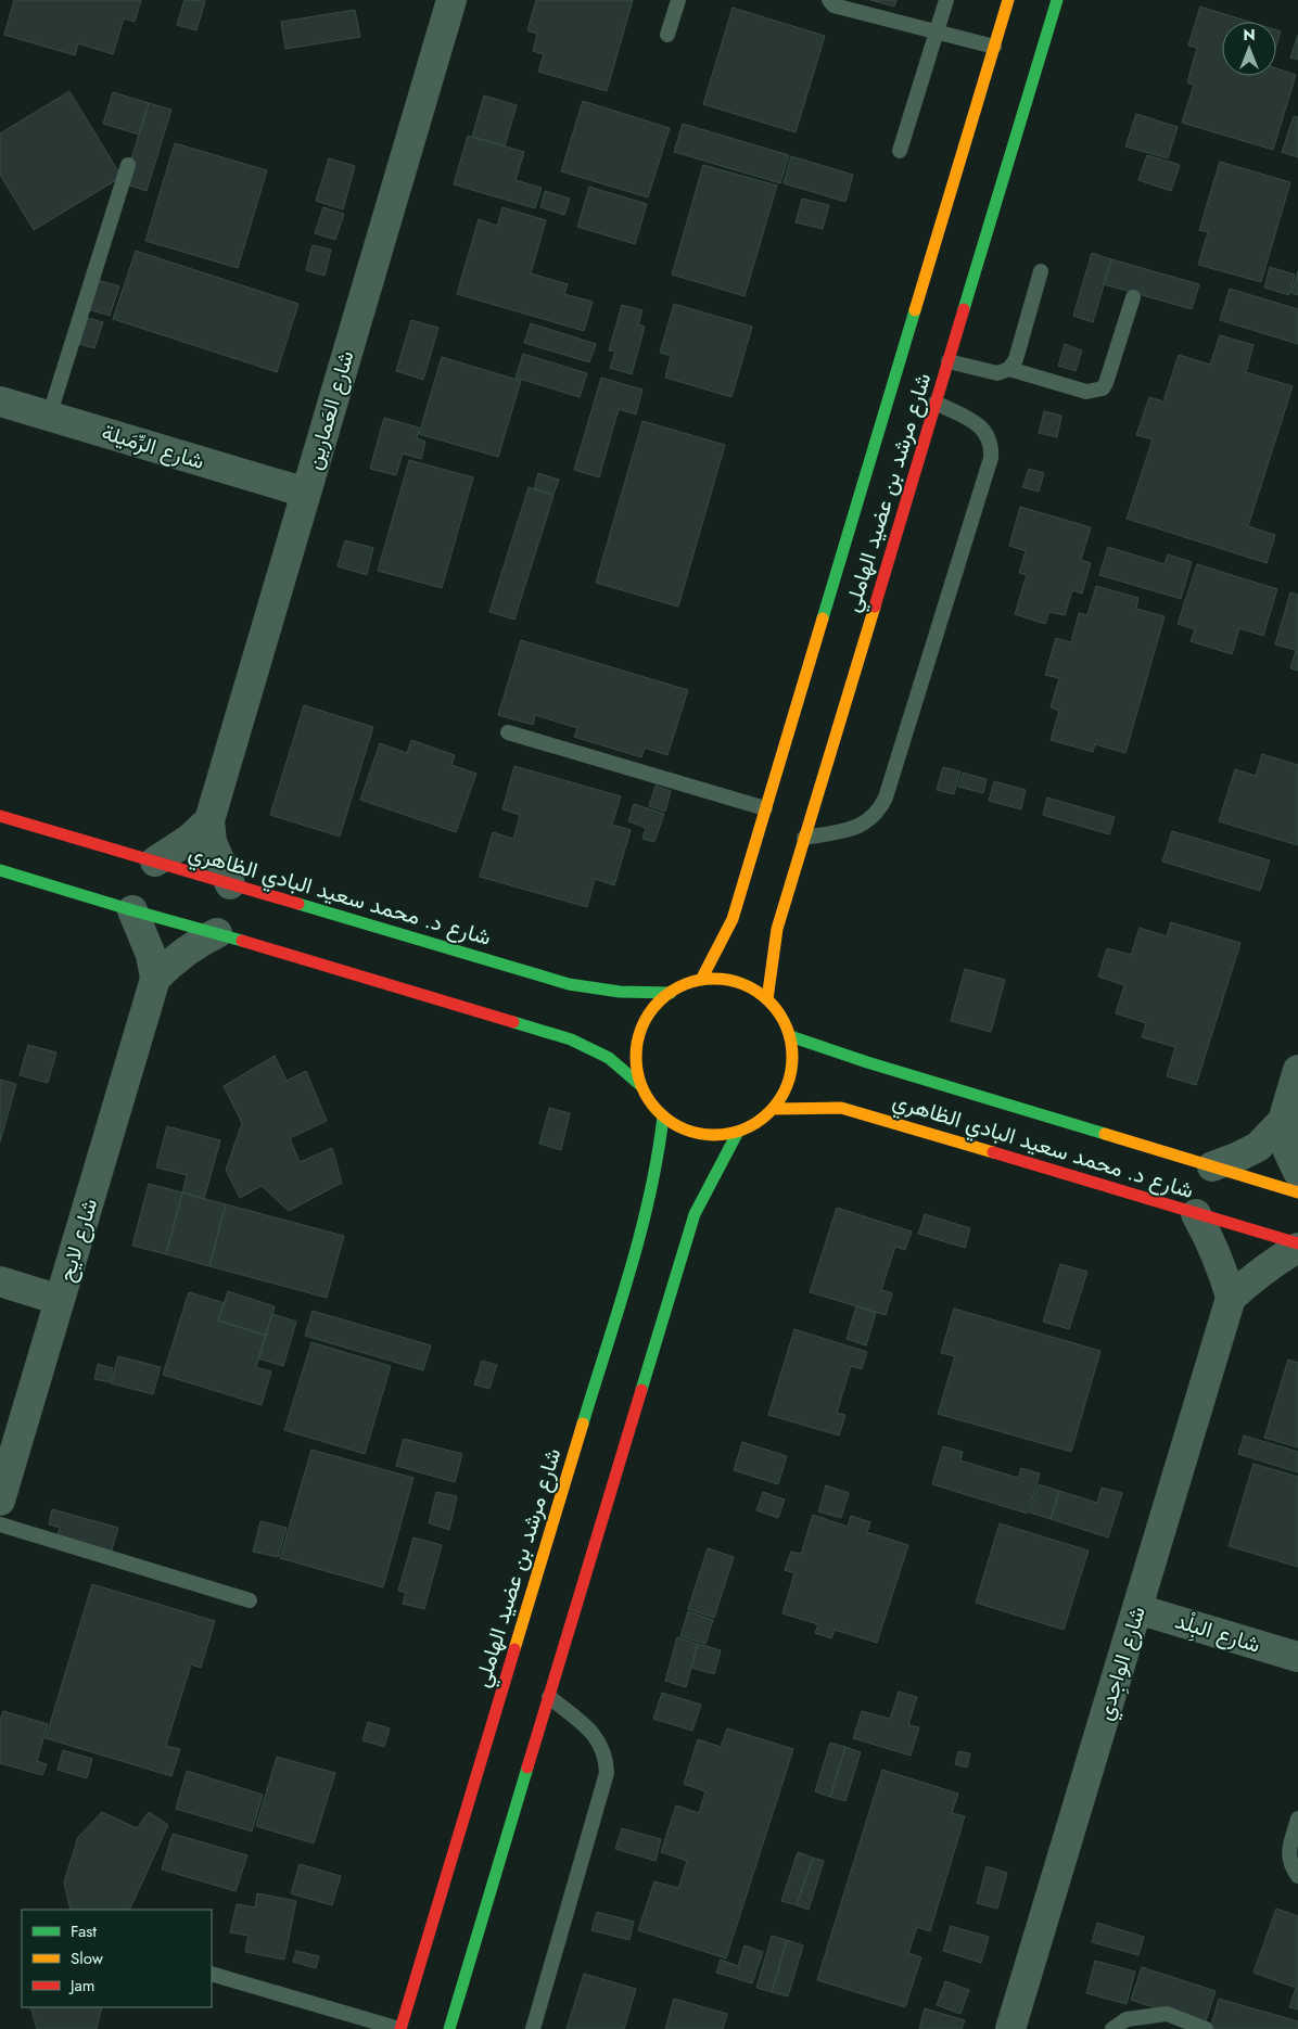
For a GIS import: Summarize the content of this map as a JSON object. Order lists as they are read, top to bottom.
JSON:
{
  "streets": {
    "street": [
      "شارع العَمارين",
      "شارع الرِّمَيلة",
      "شارع مرشد بن عضيد الهاملي",
      "شارع د. محمد سعيد البادي الظاهري",
      "شارع لايح",
      "شارع البِلْد",
      "شارع الواجِدي"
    ]
  },
  "crossings": [
    ["شارع العَمارين", "شارع الرِّمَيلة"],
    ["شارع العَمارين", "شارع د. محمد سعيد البادي الظاهري"],
    ["شارع مرشد بن عضيد الهاملي", "شارع د. محمد سعيد البادي الظاهري"],
    ["شارع البِلْد", "شارع الواجِدي"]
  ],
  "legend": ["Fast", "Slow", "Jam"],
  "north": "top"
}
